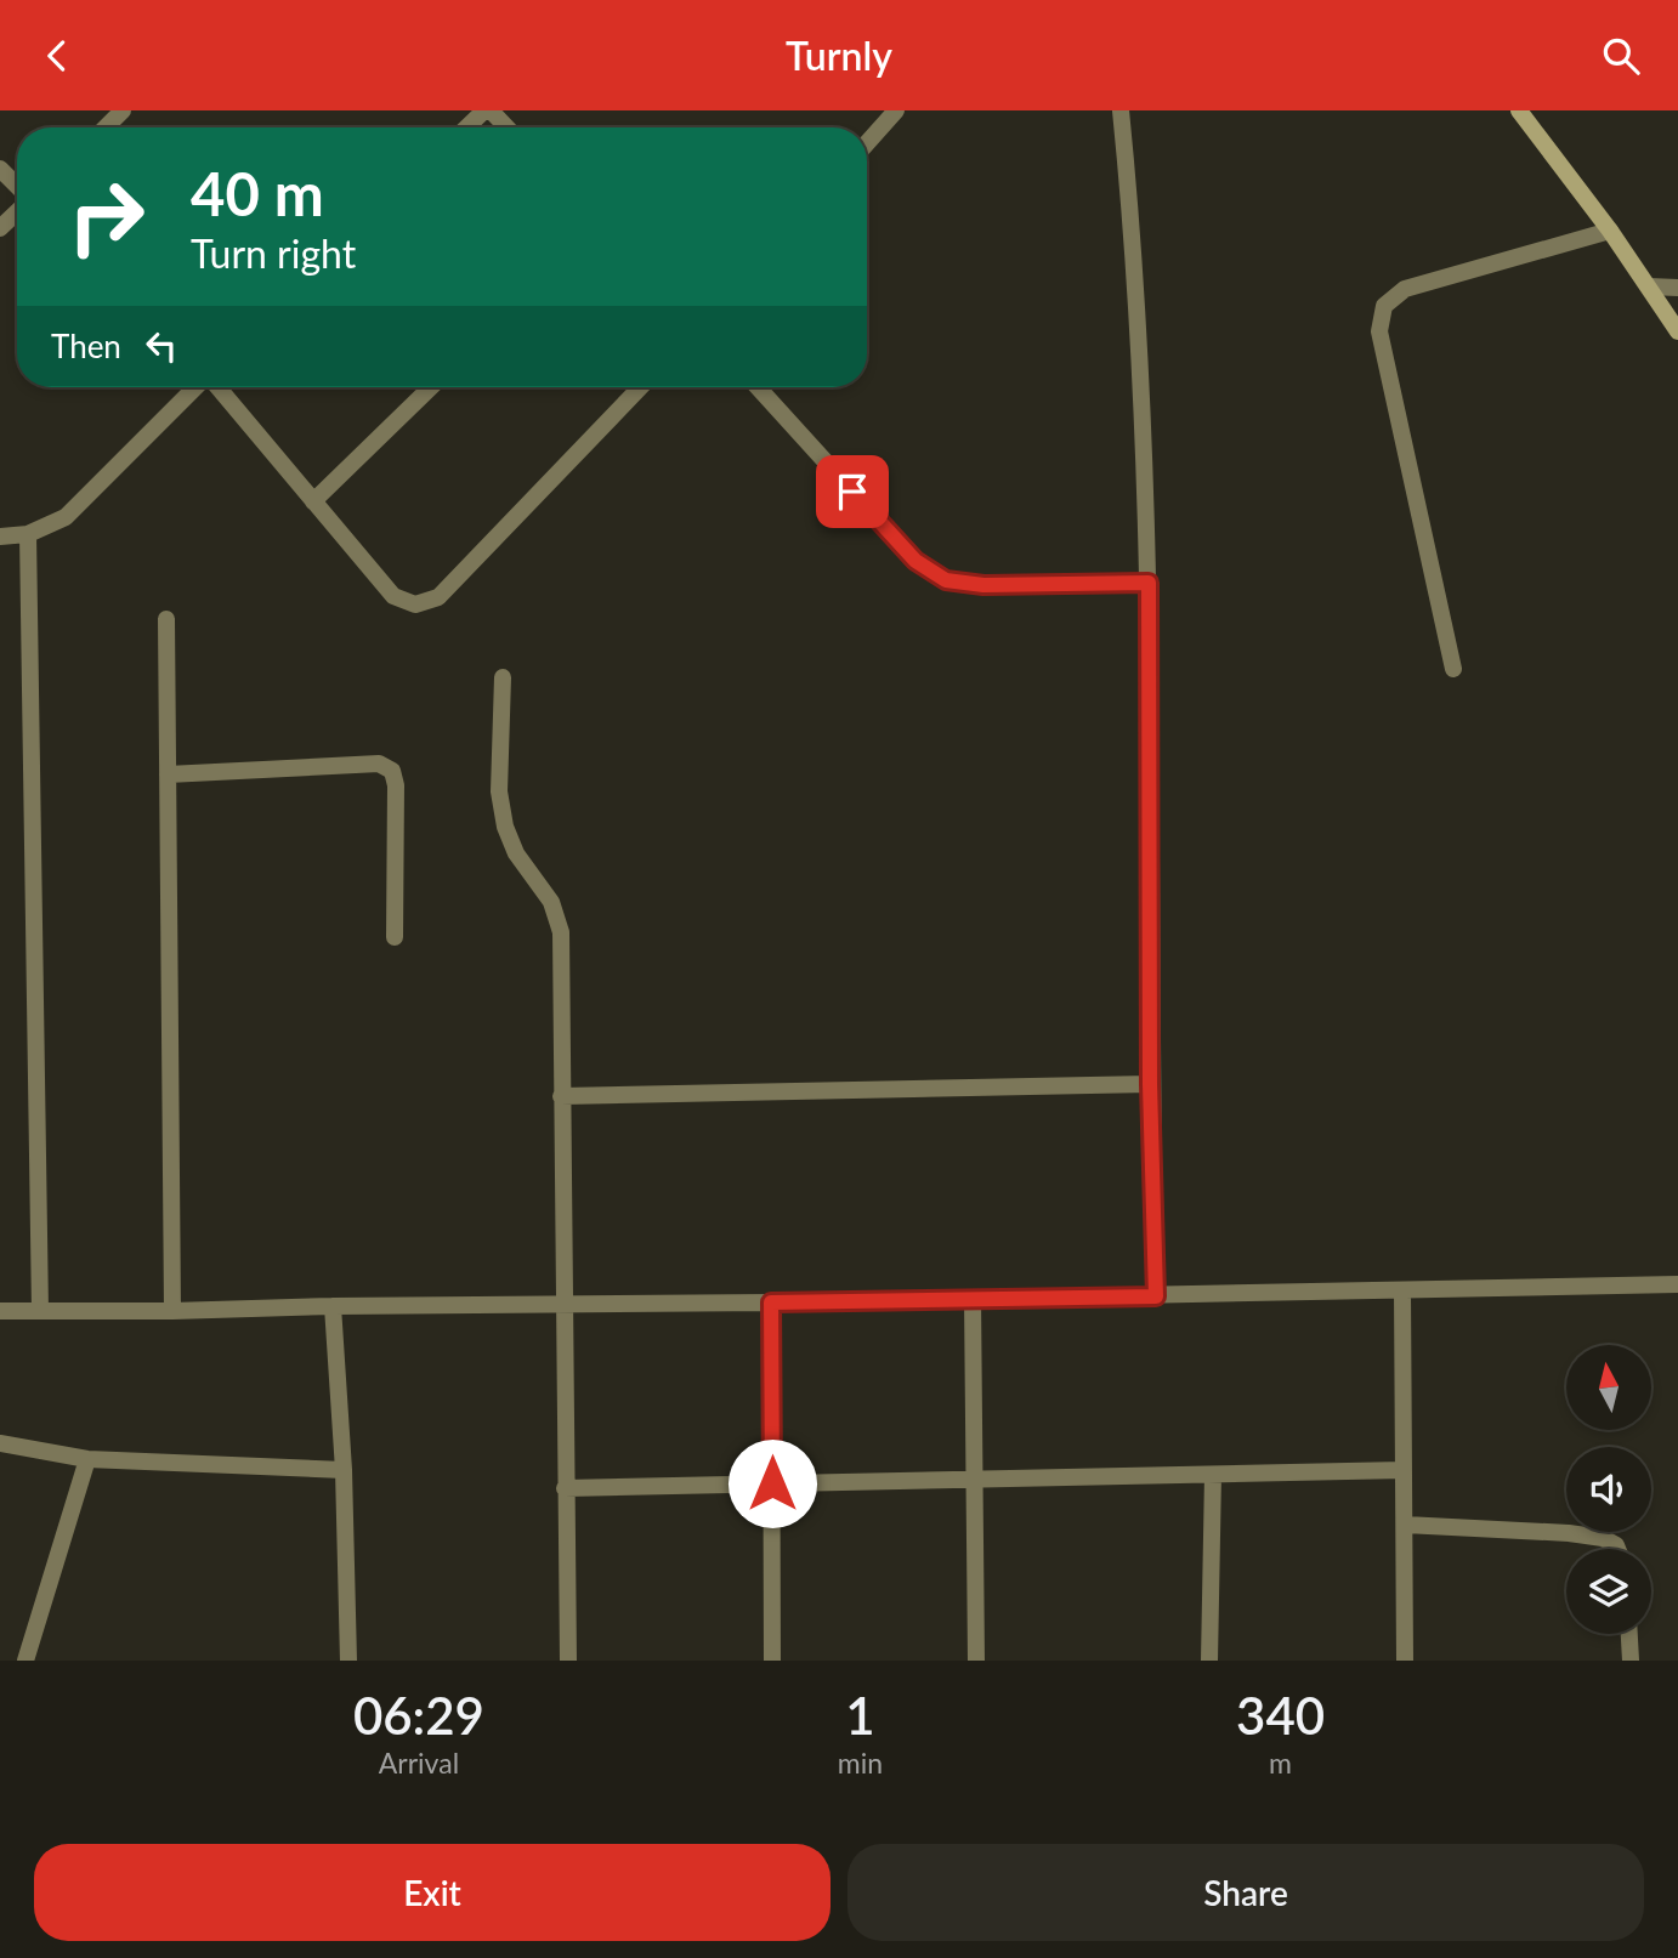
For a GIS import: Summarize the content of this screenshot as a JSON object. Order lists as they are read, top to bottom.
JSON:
{
  "north": "top",
  "page": {
    "header": "Turnly",
    "turn": ["40 m", "Turn right"],
    "then": "Then",
    "eta": [
      "06:29",
      "Arrival",
      "1",
      "min",
      "340",
      "m"
    ],
    "buttons": ["Exit", "Share"]
  }
}
